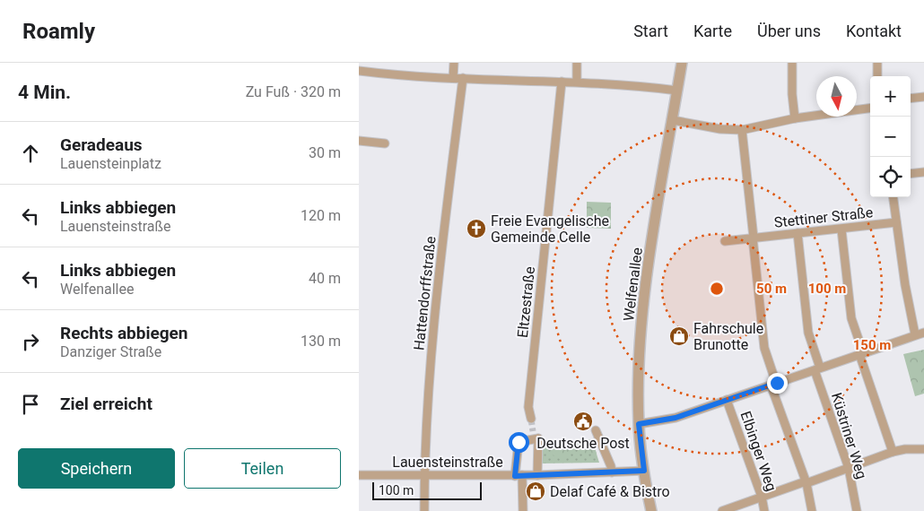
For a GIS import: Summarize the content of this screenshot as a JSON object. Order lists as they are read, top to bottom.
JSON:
{
  "streets": {
    "street": [
      "Stettiner Straße",
      "Welfenallee",
      "Hattendorffstraße",
      "Eltzestraße",
      "Küstriner Weg",
      "Elbinger Weg",
      "Lauensteinstraße"
    ]
  },
  "crossings": [
    ["Stettiner Straße", "Küstriner Weg"],
    ["Welfenallee", "Lauensteinstraße"],
    ["Hattendorffstraße", "Lauensteinstraße"]
  ],
  "places": {
    "church": ["Freie Evangelische Gemeinde Celle"],
    "shop": ["Fahrschule Brunotte", "Delaf Café & Bistro"],
    "public building": ["Deutsche Post"]
  },
  "scale_bar": "100 m",
  "north": "bottom",
  "page": {
    "header": "Roamly",
    "nav": [
      "Start",
      "Karte",
      "Über uns",
      "Kontakt"
    ],
    "heading": ["4 Min.", "Zu Fuß · 320 m"],
    "map_buttons": ["+", "−"],
    "list": [
      ["Geradeaus", "Lauensteinplatz", "30 m"],
      ["Links abbiegen", "Lauensteinstraße", "120 m"],
      ["Links abbiegen", "Welfenallee", "40 m"],
      ["Rechts abbiegen", "Danziger Straße", "130 m"],
      "Ziel erreicht"
    ],
    "buttons": ["Speichern", "Teilen"],
    "scale": "100 m"
  },
  "rings": ["50 m", "100 m", "150 m"]
}
